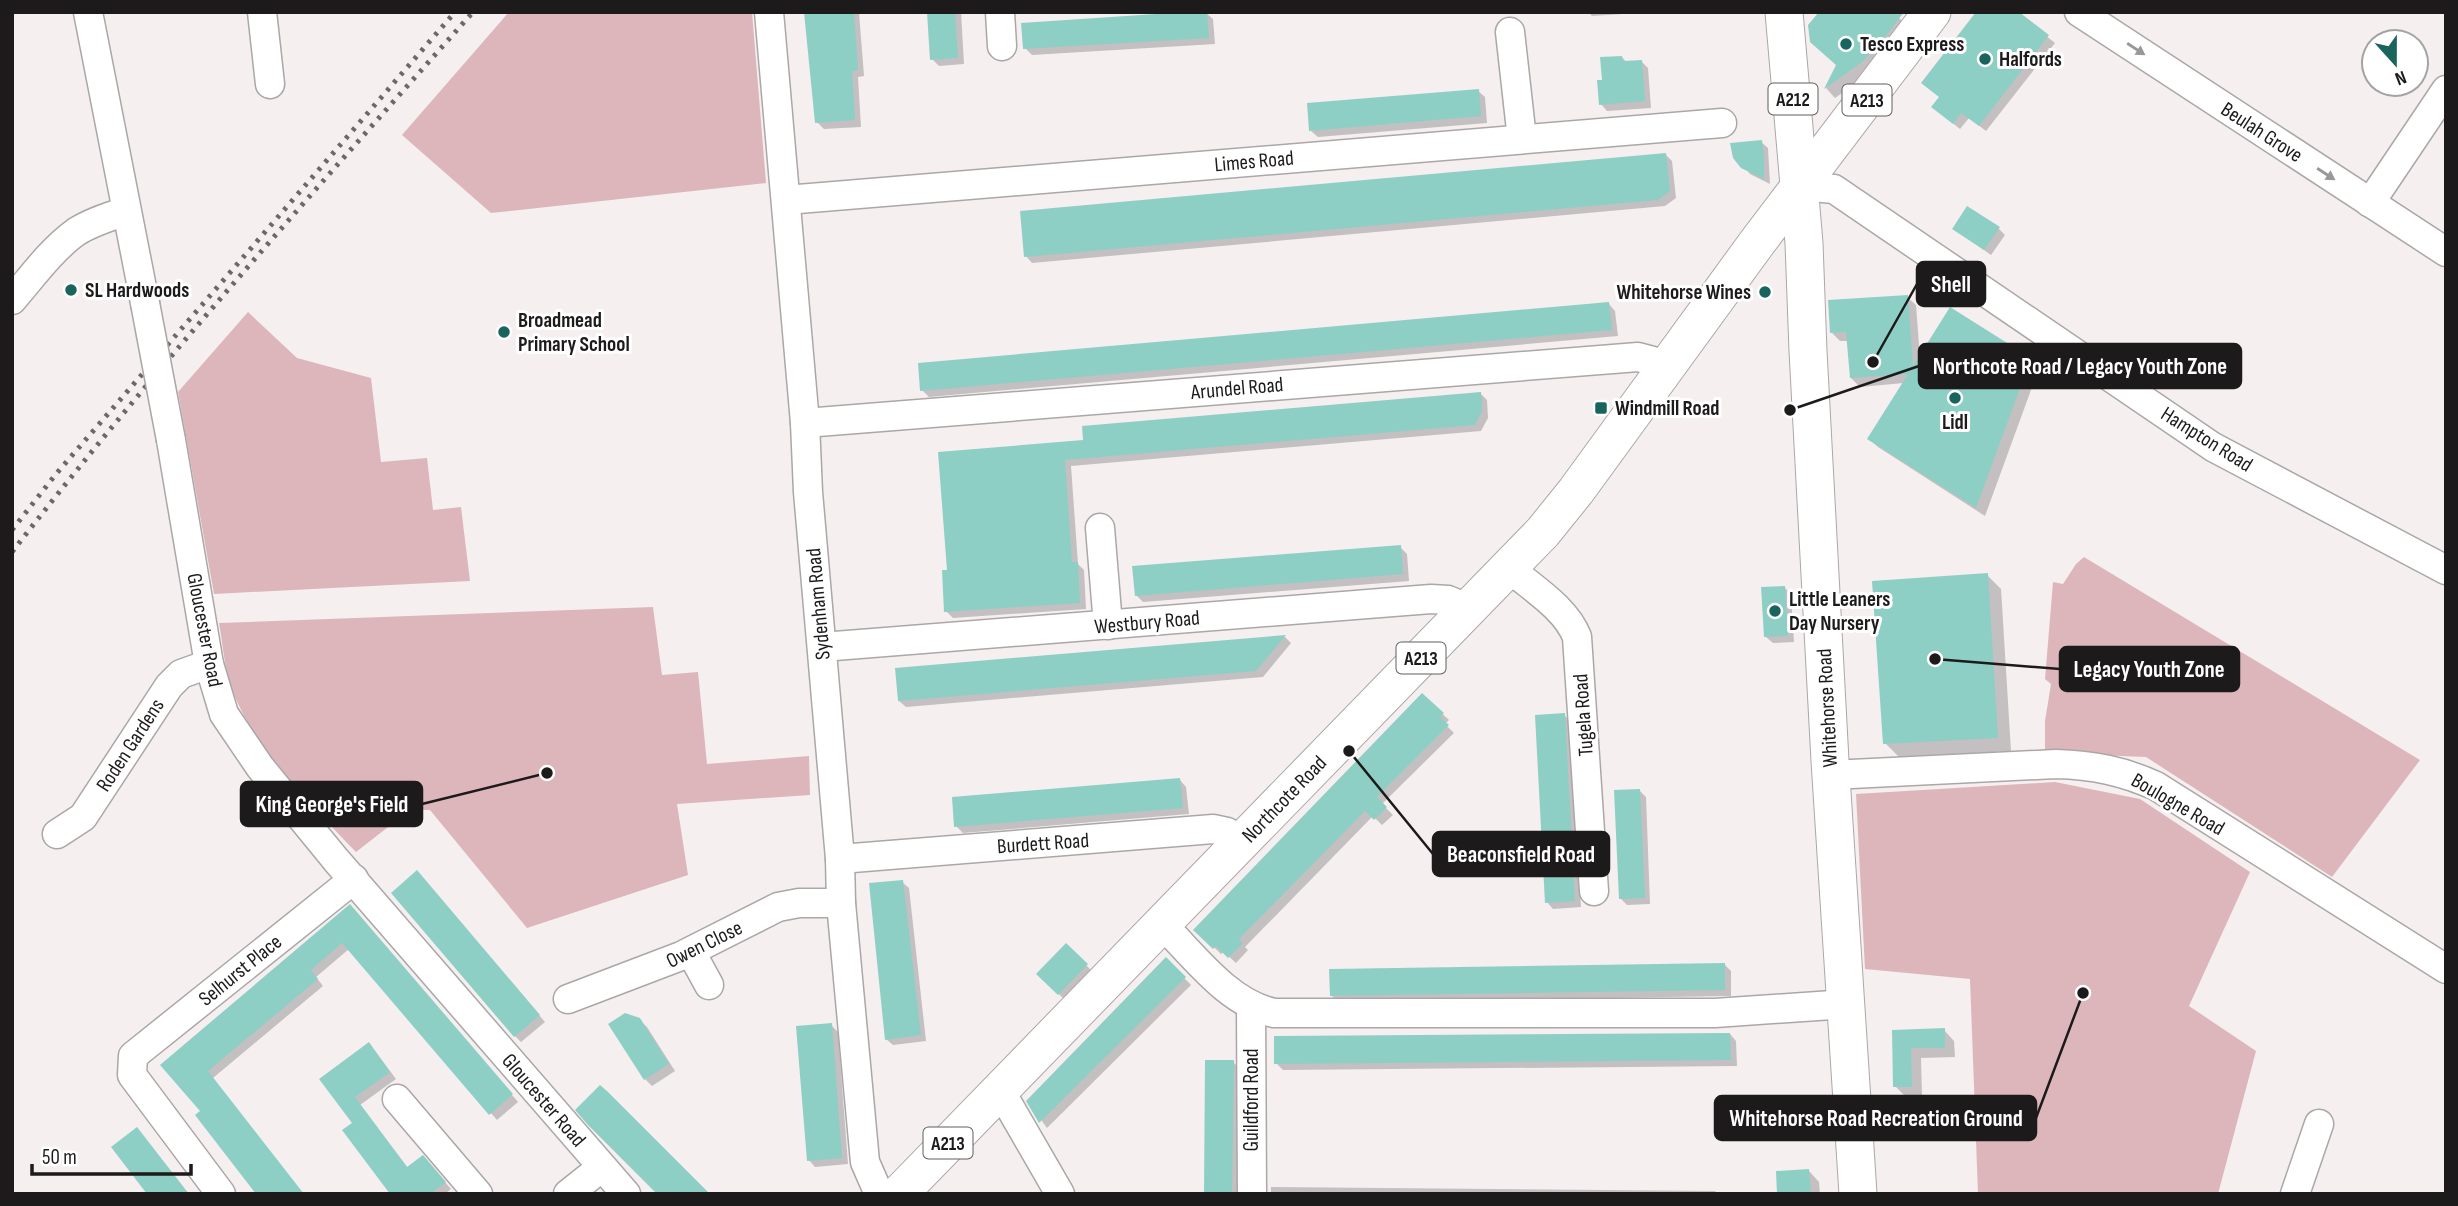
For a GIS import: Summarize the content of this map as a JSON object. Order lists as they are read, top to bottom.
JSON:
{
  "streets": {
    "main road": [
      "A212",
      "A213",
      "Whitehorse Road",
      "Northcote Road"
    ],
    "street": [
      "Beulah Grove",
      "Limes Road",
      "Arundel Road",
      "Hampton Road",
      "Sydenham Road",
      "Westbury Road",
      "Gloucester Road",
      "Tugela Road",
      "Roden Gardens",
      "Boulogne Road",
      "Burdett Road",
      "Owen Close",
      "Selhurst Place",
      "Guildford Road"
    ]
  },
  "crossings": [
    ["A213", "Hampton Road"],
    ["A213", "Whitehorse Road"],
    ["A213", "Northcote Road"],
    ["Limes Road", "Sydenham Road"],
    ["Arundel Road", "Sydenham Road"],
    ["Arundel Road", "Northcote Road"],
    ["Hampton Road", "Whitehorse Road"],
    ["Hampton Road", "Northcote Road"],
    ["Sydenham Road", "Westbury Road"],
    ["Sydenham Road", "Burdett Road"],
    ["Sydenham Road", "Owen Close"],
    ["Westbury Road", "Northcote Road"],
    ["Gloucester Road", "Roden Gardens"],
    ["Gloucester Road", "Selhurst Place"],
    ["Whitehorse Road", "Northcote Road"],
    ["Whitehorse Road", "Boulogne Road"],
    ["Tugela Road", "Northcote Road"],
    ["Northcote Road", "Burdett Road"]
  ],
  "one_way": ["Beulah Grove"],
  "places": {
    "other": [
      "Tesco Express",
      "Halfords",
      "SL Hardwoods",
      "Whitehorse Wines",
      "Broadmead Primary School",
      "Shell",
      "Lidl",
      "Northcote Road / Legacy Youth Zone",
      "Little Leaners Day Nursery",
      "Legacy Youth Zone",
      "Beaconsfield Road",
      "King George's Field",
      "Whitehorse Road Recreation Ground"
    ],
    "transit": ["Windmill Road"]
  },
  "scale_bar": "50 m",
  "north": "bottom"
}
